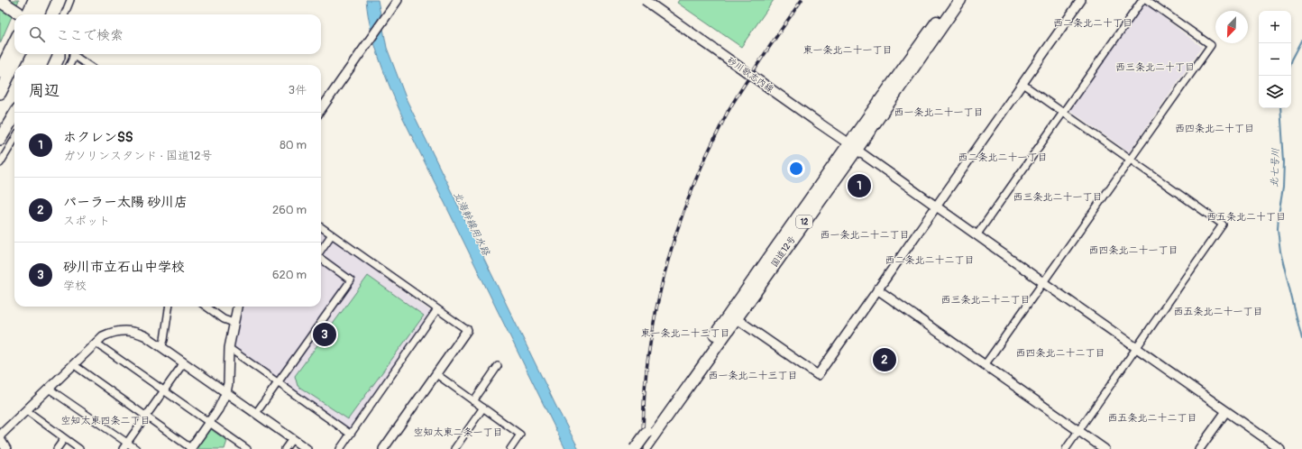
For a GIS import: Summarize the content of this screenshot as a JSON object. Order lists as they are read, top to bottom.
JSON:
{
  "streets": {
    "highway": ["12", "国道12号"],
    "main road": ["砂川歌志内線"]
  },
  "crossings": [
    ["砂川歌志内線", "国道12号"]
  ],
  "districts": [
    "西二条北二十丁目",
    "東一条北二十一丁目",
    "西三条北二十丁目",
    "西一条北二十一丁目",
    "西四条北二十丁目",
    "西二条北二十一丁目",
    "西三条北二十一丁目",
    "西五条北二十丁目",
    "西一条北二十二丁目",
    "西四条北二十一丁目",
    "西二条北二十二丁目",
    "西三条北二十二丁目",
    "西五条北二十一丁目",
    "東一条北二十三丁目",
    "西四条北二十二丁目",
    "西一条北二十三丁目",
    "西五条北二十二丁目",
    "空知太東四条二丁目",
    "空知太東二条一丁目"
  ],
  "water": ["北七号川", "北海幹線用水路"],
  "north": "bottom left",
  "page": {
    "map_buttons": ["+", "−"],
    "search": "ここで検索",
    "heading": ["周辺", "3件"],
    "list": [
      {
        "mark": "1",
        "name": "ホクレンSS",
        "note": "ガソリンスタンド · 国道12号",
        "value": "80 m"
      },
      {
        "mark": "2",
        "name": "パーラー太陽 砂川店",
        "note": "スポット",
        "value": "260 m"
      },
      {
        "mark": "3",
        "name": "砂川市立石山中学校",
        "note": "学校",
        "value": "620 m"
      }
    ],
    "pins": ["1", "3", "2"]
  }
}
